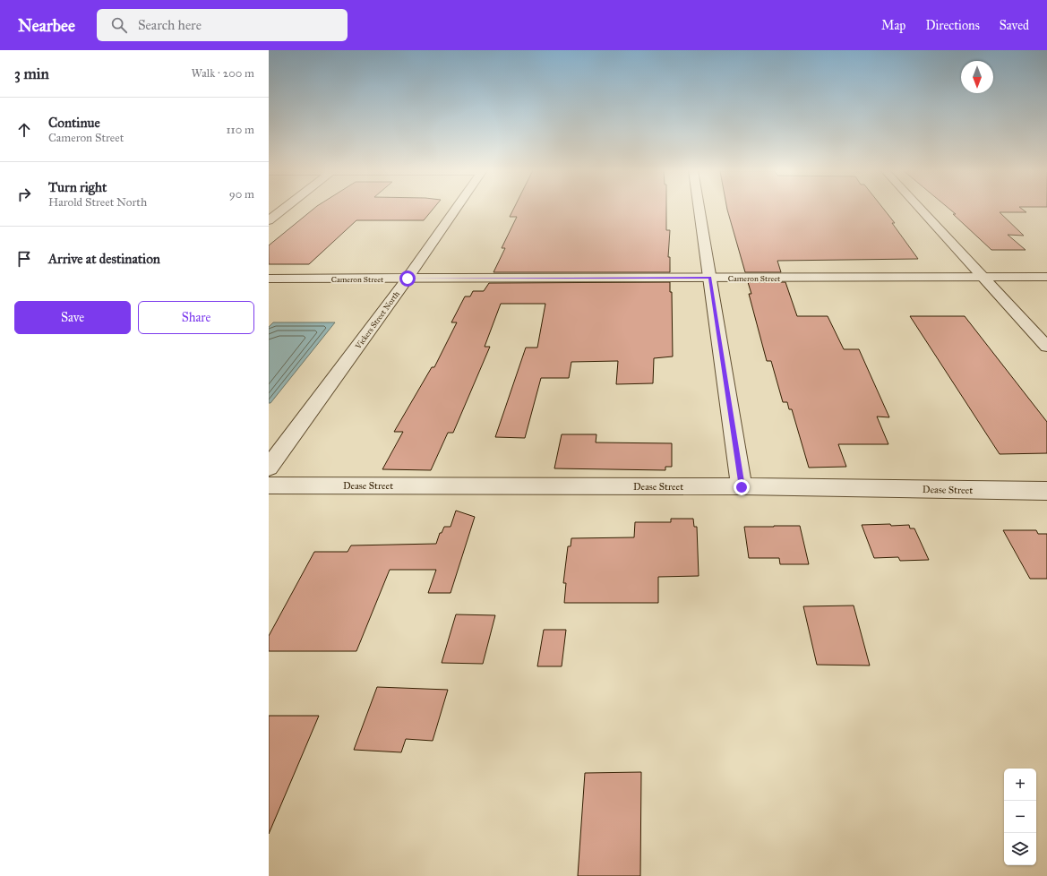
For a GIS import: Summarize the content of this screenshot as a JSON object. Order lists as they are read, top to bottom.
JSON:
{
  "streets": {
    "street": ["Cameron Street", "Vickers Street North", "Dease Street"]
  },
  "crossings": [
    ["Cameron Street", "Vickers Street North"]
  ],
  "north": "bottom",
  "page": {
    "header": "Nearbee",
    "search": "Search here",
    "nav": ["Map", "Directions", "Saved"],
    "heading": ["3 min", "Walk · 200 m"],
    "list": [
      ["Continue", "Cameron Street", "110 m"],
      ["Turn right", "Harold Street North", "90 m"],
      "Arrive at destination"
    ],
    "buttons": ["Save", "Share"],
    "map_buttons": ["+", "−"]
  }
}
